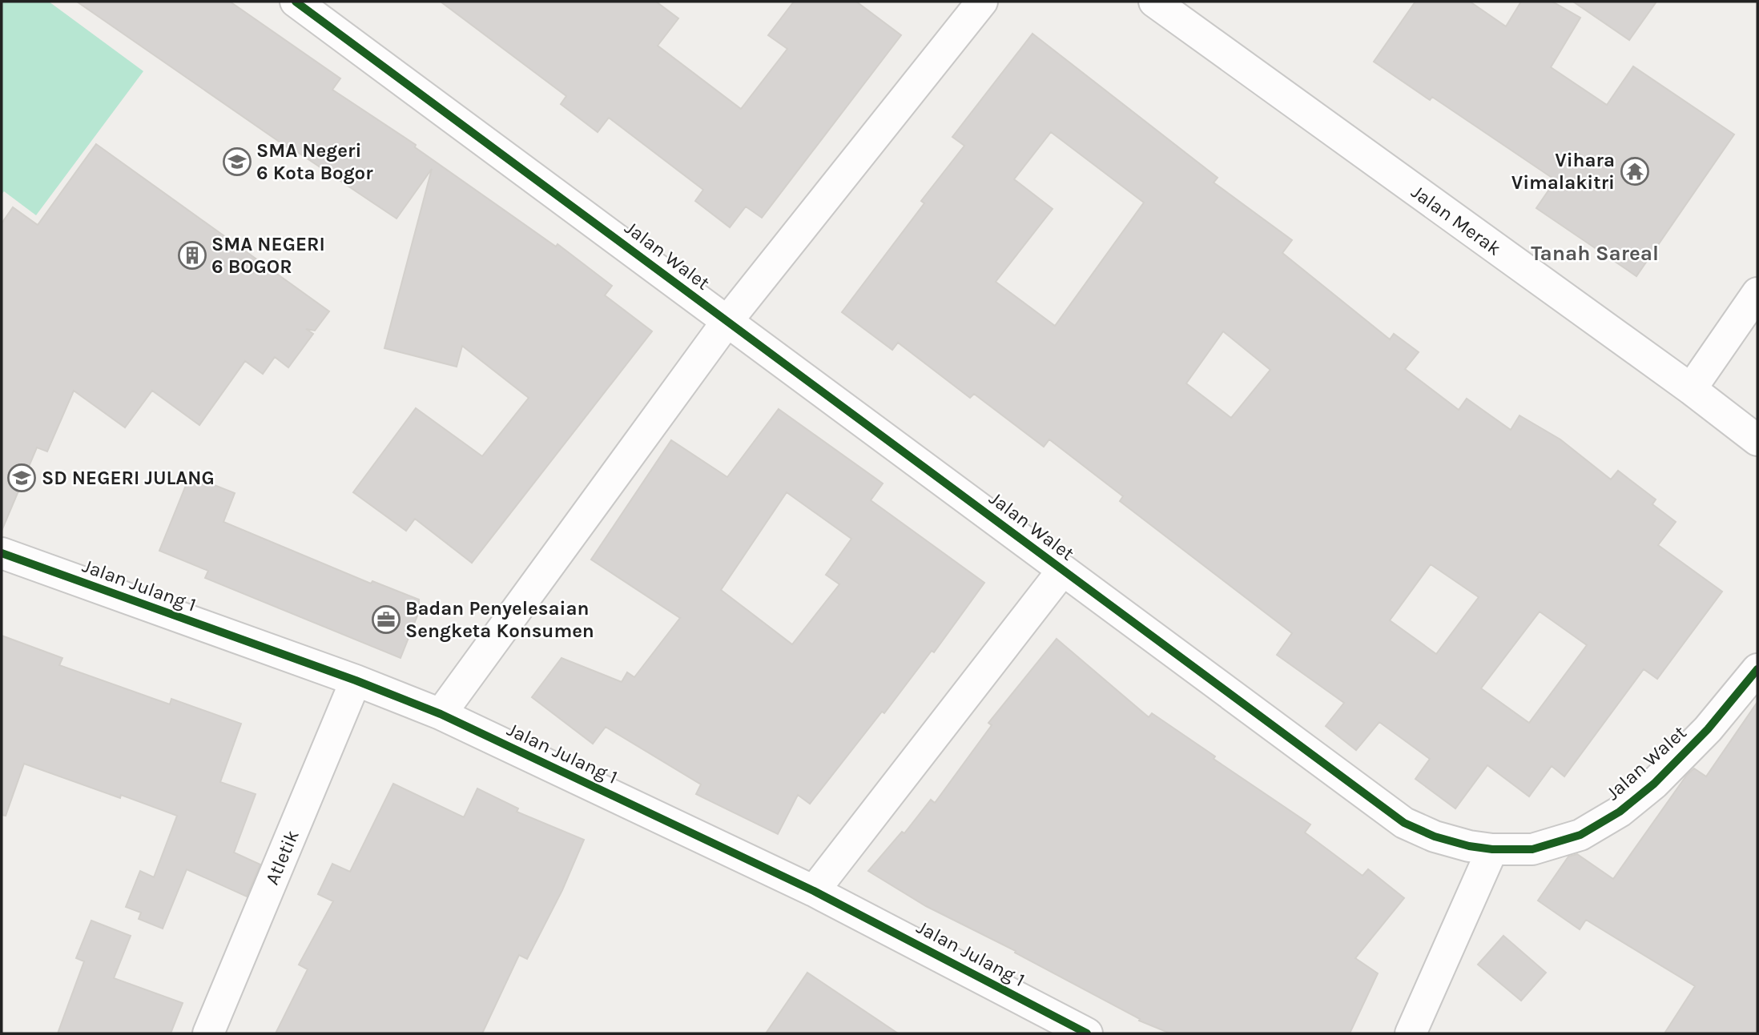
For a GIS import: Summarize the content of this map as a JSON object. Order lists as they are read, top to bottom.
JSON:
{
  "streets": {
    "street": [
      "Jalan Merak",
      "Jalan Walet",
      "Jalan Julang 1",
      "Atletik"
    ]
  },
  "crossings": [
    ["Jalan Julang 1", "Atletik"]
  ],
  "districts": ["Tanah Sareal"],
  "places": {
    "school or university": ["SMA Negeri 6 Kota Bogor", "SD NEGERI JULANG"],
    "temple": ["Vihara Vimalakitri"],
    "building": ["SMA NEGERI 6 BOGOR"],
    "office": ["Badan Penyelesaian Sengketa Konsumen"]
  }
}
